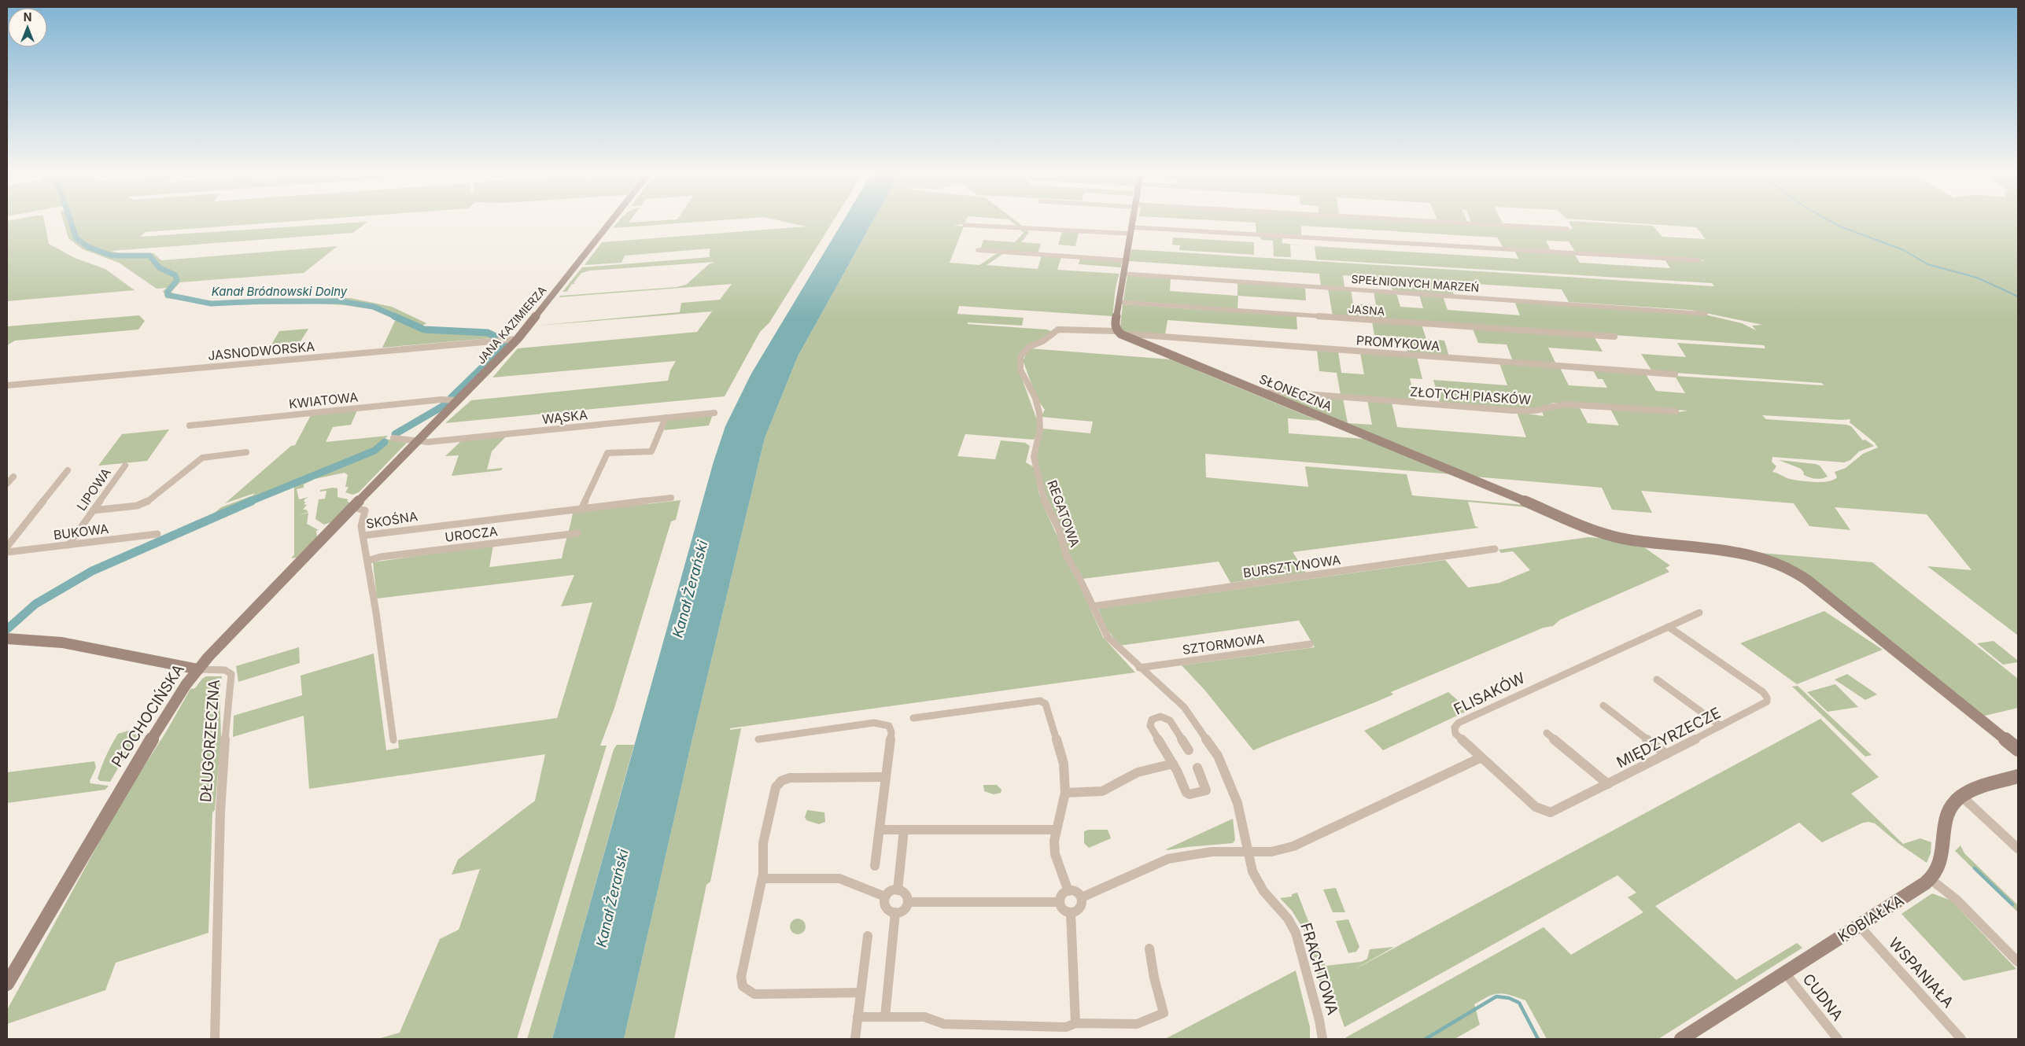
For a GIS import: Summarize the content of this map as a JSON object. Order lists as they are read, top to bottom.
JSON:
{
  "streets": {
    "street": [
      "SPEŁNIONYCH MARZEŃ",
      "JASNA",
      "JANA KAZIMIERZA",
      "PROMYKOWA",
      "JASNODWORSKA",
      "SŁONECZNA",
      "ZŁOTYCH PIASKÓW",
      "KWIATOWA",
      "WĄSKA",
      "LIPOWA",
      "REGATOWA",
      "SKOŚNA",
      "BUKOWA",
      "UROCZA",
      "BURSZTYNOWA",
      "SZTORMOWA",
      "FLISAKÓW",
      "PŁOCHOCIŃSKA",
      "MIĘDZYRZECZE",
      "DŁUGORZECZNA",
      "KOBIAŁKA",
      "FRACHTOWA",
      "WSPANIAŁA",
      "CUDNA"
    ]
  },
  "crossings": [
    ["JANA KAZIMIERZA", "JASNODWORSKA"],
    ["JANA KAZIMIERZA", "KWIATOWA"],
    ["JANA KAZIMIERZA", "WĄSKA"],
    ["JANA KAZIMIERZA", "PŁOCHOCIŃSKA"],
    ["PROMYKOWA", "SŁONECZNA"],
    ["PROMYKOWA", "REGATOWA"],
    ["SŁONECZNA", "ZŁOTYCH PIASKÓW"],
    ["SŁONECZNA", "REGATOWA"],
    ["LIPOWA", "BUKOWA"],
    ["REGATOWA", "BURSZTYNOWA"],
    ["REGATOWA", "SZTORMOWA"],
    ["REGATOWA", "FRACHTOWA"],
    ["SKOŚNA", "UROCZA"],
    ["SZTORMOWA", "FRACHTOWA"],
    ["FLISAKÓW", "MIĘDZYRZECZE"],
    ["PŁOCHOCIŃSKA", "DŁUGORZECZNA"],
    ["KOBIAŁKA", "WSPANIAŁA"],
    ["KOBIAŁKA", "CUDNA"]
  ],
  "water": ["Kanał Bródnowski Dolny", "Kanał Żerański"],
  "north": "top"
}
